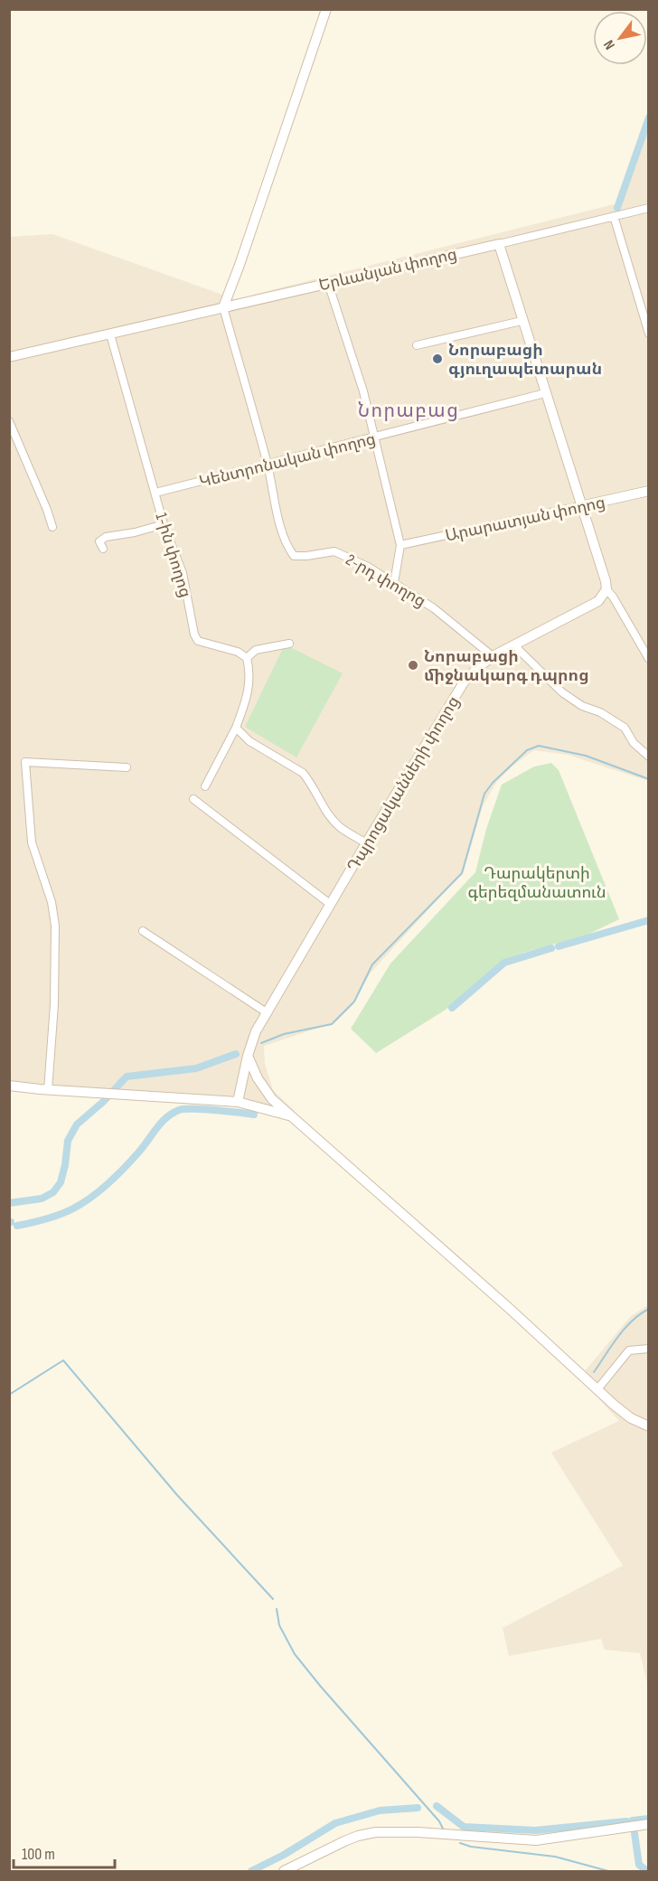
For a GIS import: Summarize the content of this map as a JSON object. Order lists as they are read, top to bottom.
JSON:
{
  "streets": {
    "main road": ["Երևանյան փողոց", "Արարատյան փողոց", "Դպրոցականների փողոց"],
    "street": ["Կենտրոնական փողոց", "1-ին փողոց", "2-րդ փողոց"]
  },
  "crossings": [
    ["Երևանյան փողոց", "1-ին փողոց"],
    ["Երևանյան փողոց", "2-րդ փողոց"],
    ["Կենտրոնական փողոց", "1-ին փողոց"],
    ["Կենտրոնական փողոց", "2-րդ փողոց"],
    ["2-րդ փողոց", "Դպրոցականների փողոց"]
  ],
  "districts": ["Նորաբաց"],
  "parks": ["Դարակերտի գերեզմանատուն"],
  "places": ["Նորաբացի գյուղապետարան", "Նորաբացի միջնակարգ դպրոց"],
  "scale_bar": "100 m",
  "north": "bottom left"
}
